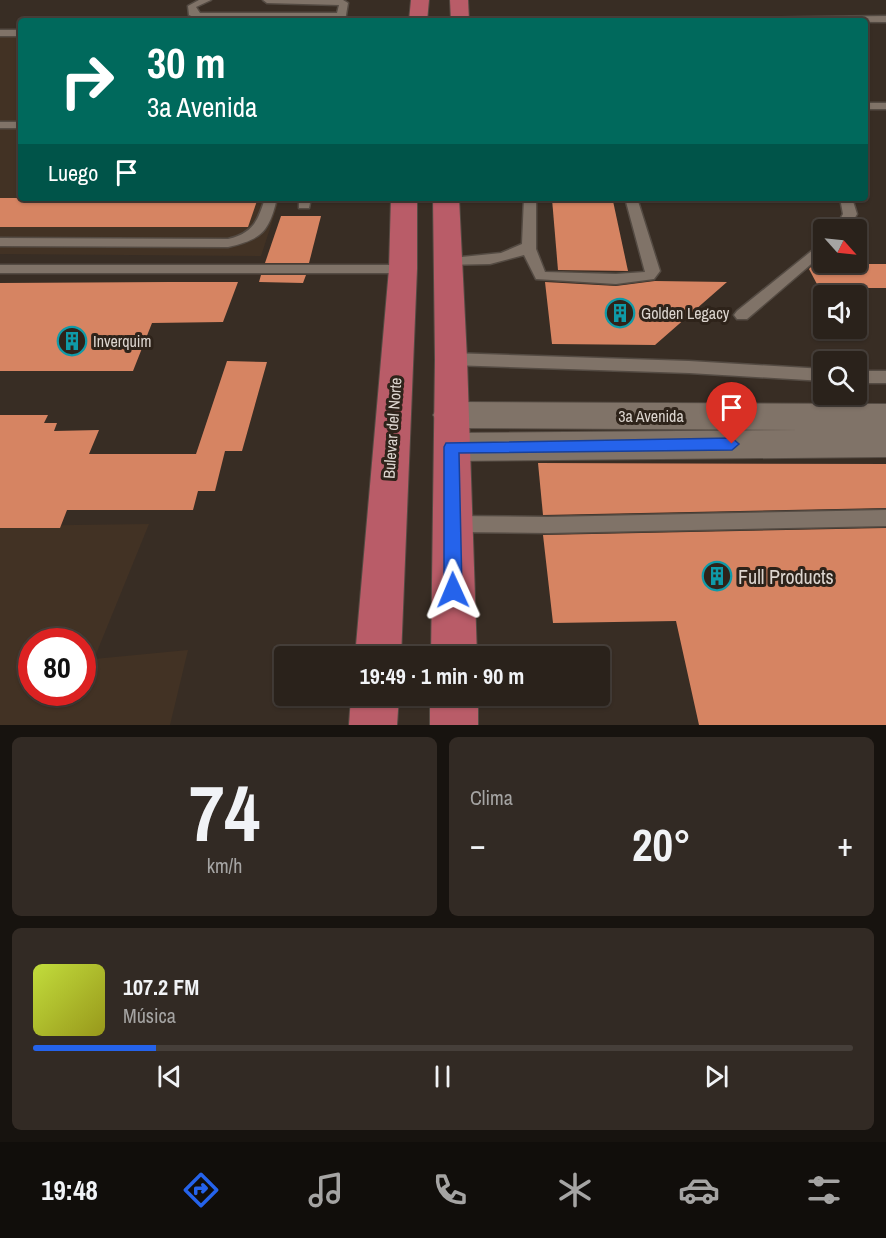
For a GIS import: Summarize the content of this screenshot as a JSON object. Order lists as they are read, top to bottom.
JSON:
{
  "streets": {
    "highway": ["Bulevar del Norte"],
    "street": ["3a Avenida"]
  },
  "places": {
    "building": ["Golden Legacy", "Inverquim", "Full Products"]
  },
  "north": "bottom right",
  "page": {
    "turn": ["30 m", "3a Avenida"],
    "then": "Luego",
    "limit": "80",
    "trip": "19:49 · 1 min · 90 m",
    "tile": [
      ["74", "km/h"],
      "Clima"
    ],
    "heat": ["−", "20°", "+"],
    "song": ["107.2 FM", "Música"],
    "tabs": "19:48"
  }
}
